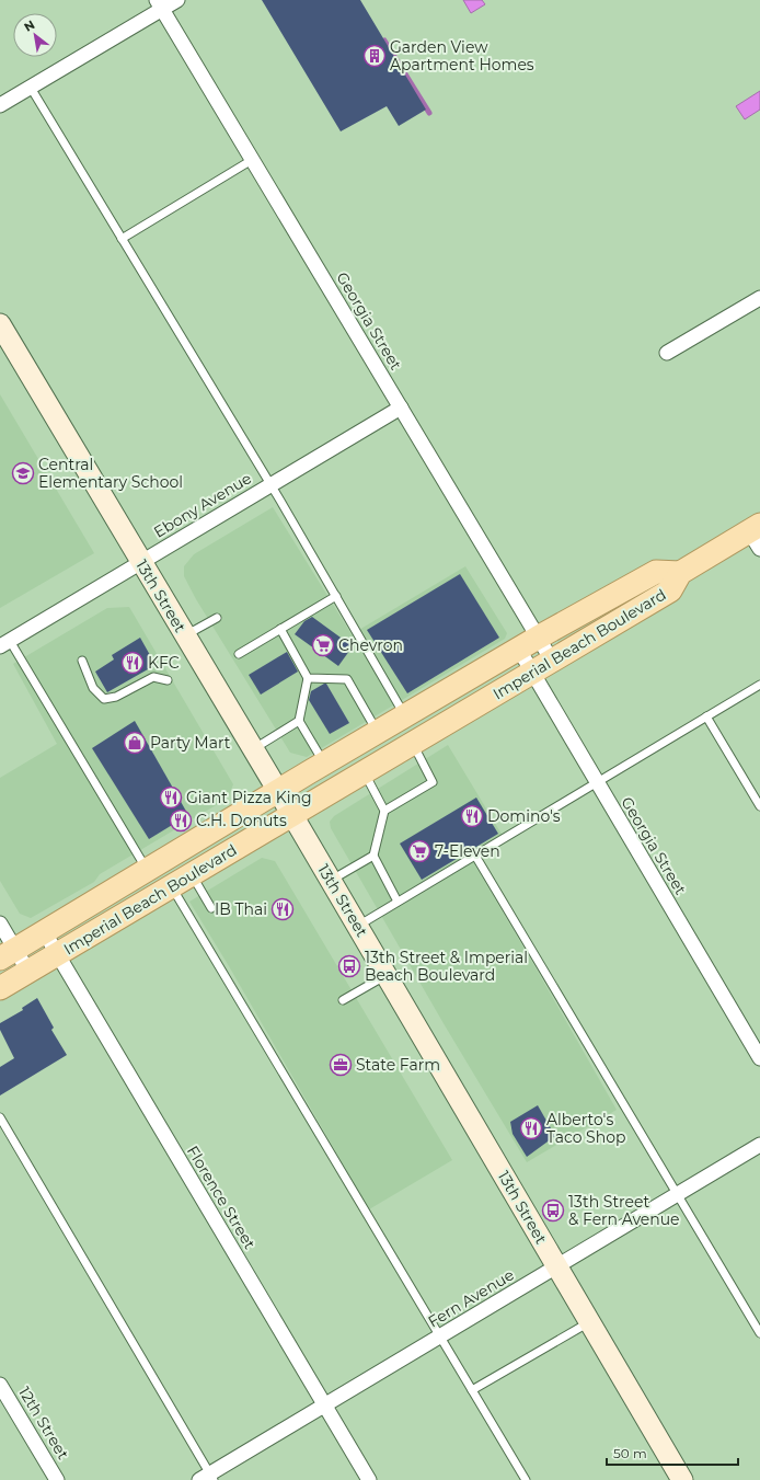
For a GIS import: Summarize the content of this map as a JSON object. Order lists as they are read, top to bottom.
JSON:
{
  "streets": {
    "main road": ["13th Street", "Imperial Beach Boulevard"],
    "street": [
      "Georgia Street",
      "Ebony Avenue",
      "Florence Street",
      "Fern Avenue",
      "12th Street"
    ]
  },
  "crossings": [
    ["Georgia Street", "Ebony Avenue"],
    ["Georgia Street", "Imperial Beach Boulevard"],
    ["Ebony Avenue", "13th Street"],
    ["13th Street", "Imperial Beach Boulevard"],
    ["13th Street", "Fern Avenue"],
    ["Imperial Beach Boulevard", "Florence Street"],
    ["Florence Street", "Fern Avenue"]
  ],
  "places": {
    "building": ["Garden View Apartment Homes"],
    "school or university": ["Central Elementary School"],
    "supermarket": ["Chevron", "7-Eleven"],
    "restaurant": [
      "KFC",
      "Giant Pizza King",
      "Domino's",
      "C.H. Donuts",
      "IB Thai",
      "Alberto's Taco Shop"
    ],
    "shop": ["Party Mart"],
    "bus stop": ["13th Street & Imperial Beach Boulevard", "13th Street & Fern Avenue"],
    "office": ["State Farm"]
  },
  "scale_bar": "50 m",
  "north": "top left"
}
